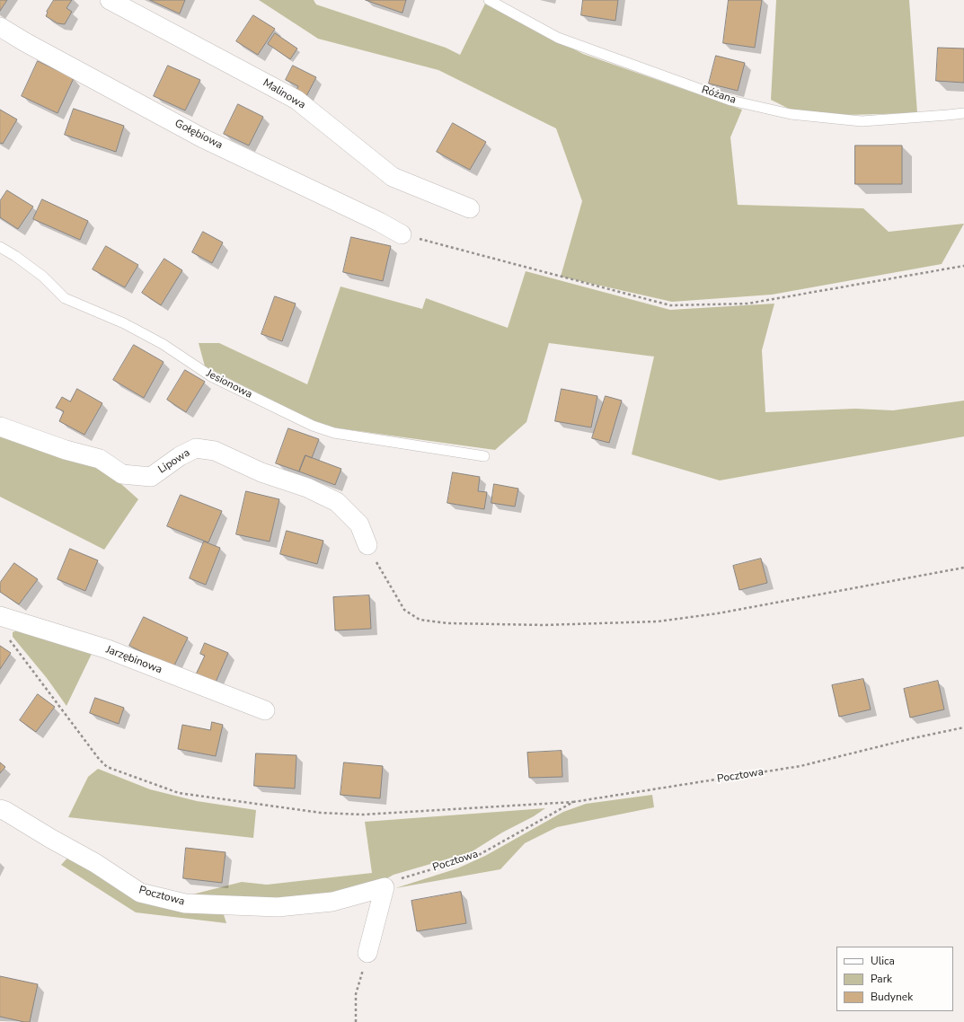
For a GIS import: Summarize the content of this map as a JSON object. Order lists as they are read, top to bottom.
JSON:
{
  "streets": {
    "street": [
      "Malinowa",
      "Gołębiowa",
      "Lipowa",
      "Jarzębinowa",
      "Pocztowa"
    ],
    "lane": ["Różana", "Jesionowa"]
  },
  "legend": ["Ulica", "Park", "Budynek"]
}
